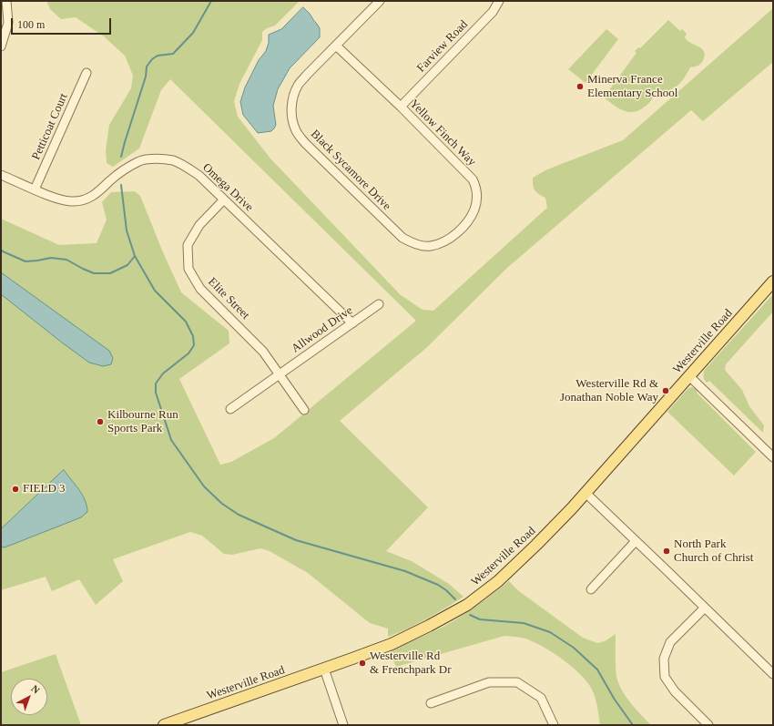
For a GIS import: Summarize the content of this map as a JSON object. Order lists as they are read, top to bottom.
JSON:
{
  "streets": {
    "main road": ["Westerville Road"],
    "street": [
      "Farview Road",
      "Petticoat Court",
      "Yellow Finch Way",
      "Black Sycamore Drive",
      "Omega Drive",
      "Elite Street",
      "Allwood Drive"
    ]
  },
  "crossings": [
    ["Farview Road", "Yellow Finch Way"],
    ["Petticoat Court", "Omega Drive"],
    ["Yellow Finch Way", "Black Sycamore Drive"],
    ["Omega Drive", "Elite Street"],
    ["Omega Drive", "Allwood Drive"],
    ["Elite Street", "Allwood Drive"]
  ],
  "places": [
    "Minerva France Elementary School",
    "Westerville Rd & Jonathan Noble Way",
    "Kilbourne Run Sports Park",
    "FIELD 3",
    "North Park Church of Christ",
    "Westerville Rd & Frenchpark Dr"
  ],
  "scale_bar": "100 m",
  "north": "top right"
}
